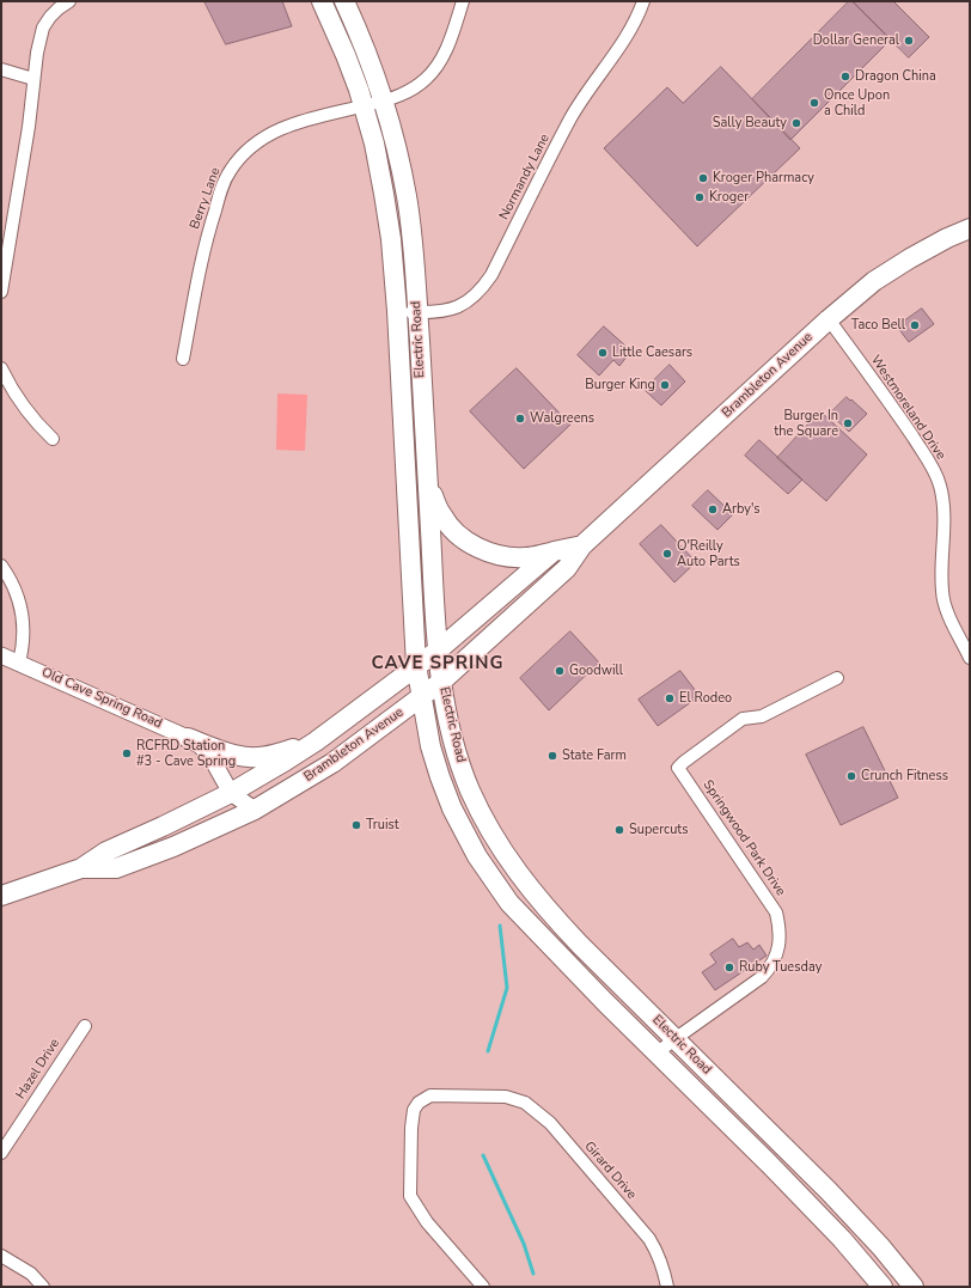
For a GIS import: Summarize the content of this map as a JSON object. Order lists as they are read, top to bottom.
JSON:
{
  "streets": {
    "main road": ["Electric Road", "Brambleton Avenue"],
    "street": [
      "Normandy Lane",
      "Berry Lane",
      "Westmoreland Drive",
      "Old Cave Spring Road",
      "Springwood Park Drive",
      "Hazel Drive",
      "Girard Drive"
    ]
  },
  "crossings": [
    ["Normandy Lane", "Electric Road"],
    ["Berry Lane", "Electric Road"],
    ["Electric Road", "Brambleton Avenue"],
    ["Electric Road", "Springwood Park Drive"],
    ["Brambleton Avenue", "Westmoreland Drive"],
    ["Brambleton Avenue", "Old Cave Spring Road"]
  ],
  "districts": ["CAVE SPRING"],
  "places": [
    "Dollar General",
    "Dragon China",
    "Once Upon a Child",
    "Sally Beauty",
    "Kroger Pharmacy",
    "Kroger",
    "Taco Bell",
    "Little Caesars",
    "Burger King",
    "Walgreens",
    "Burger In the Square",
    "Arby's",
    "O'Reilly Auto Parts",
    "Goodwill",
    "El Rodeo",
    "RCFRD Station #3 - Cave Spring",
    "State Farm",
    "Crunch Fitness",
    "Truist",
    "Supercuts",
    "Ruby Tuesday"
  ]
}
